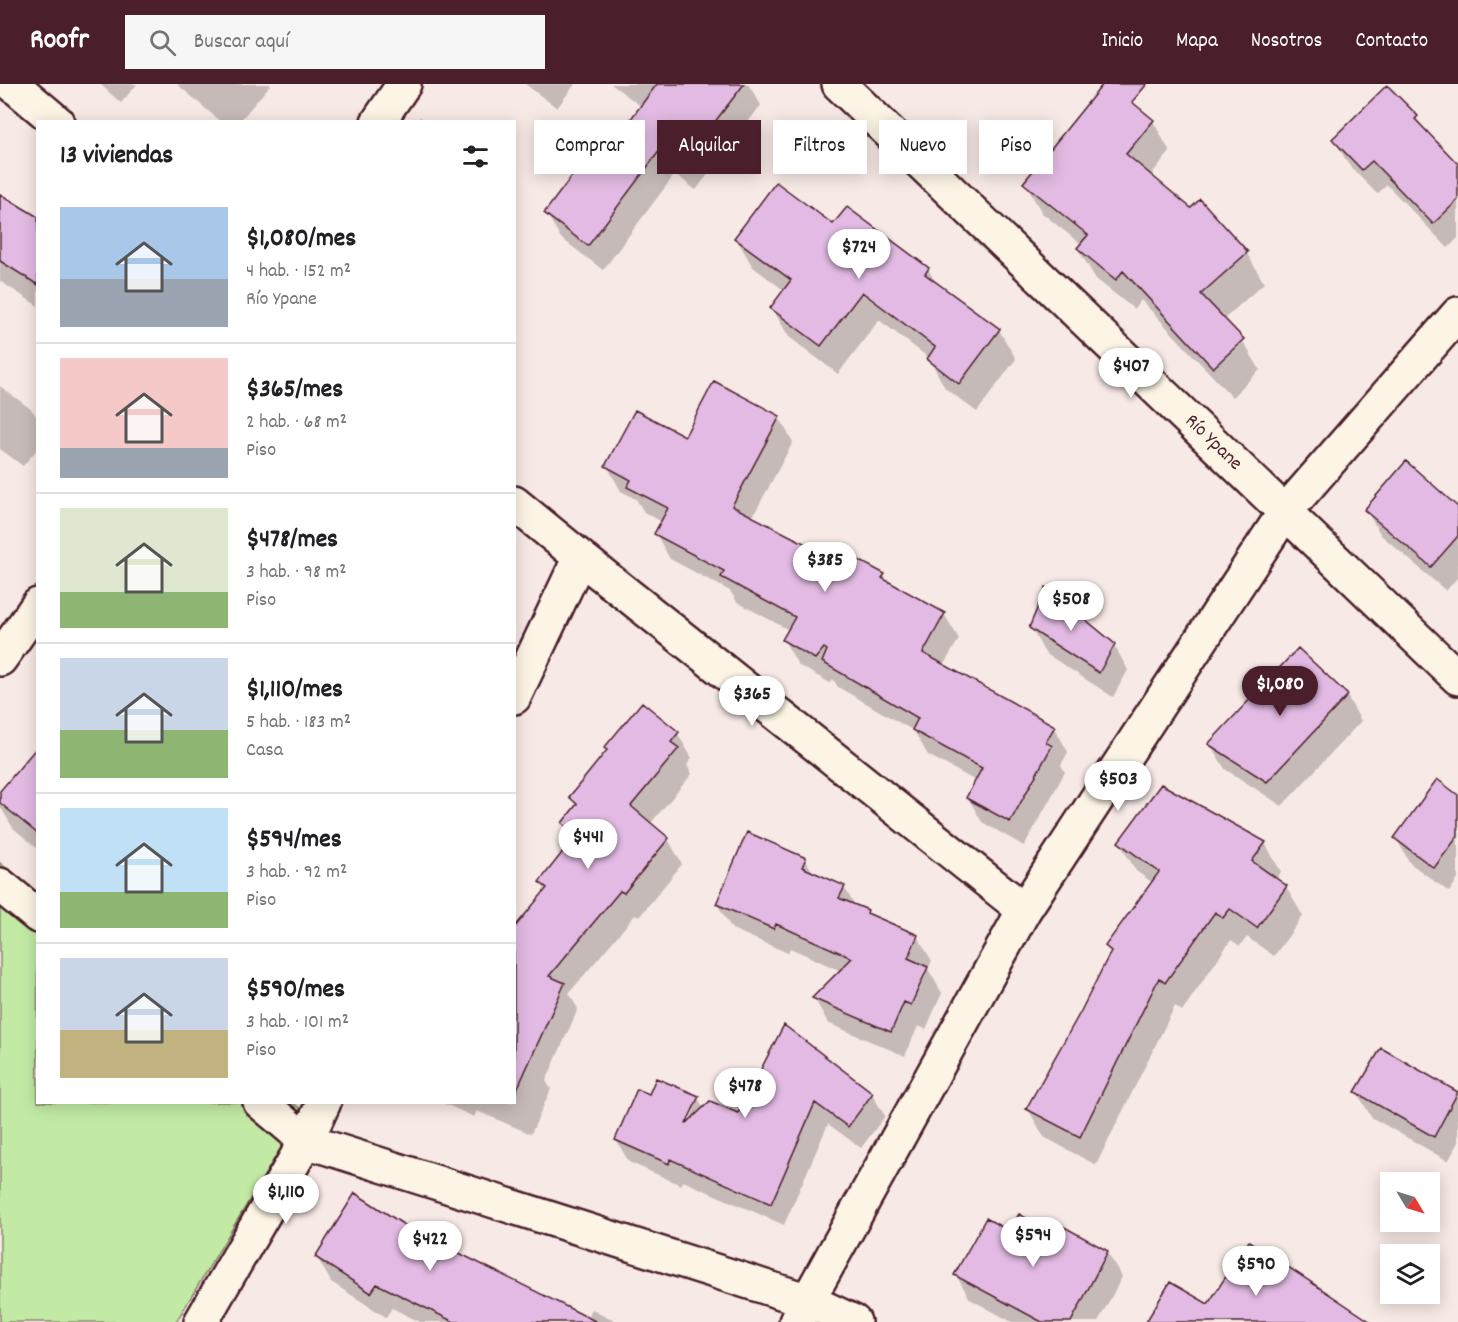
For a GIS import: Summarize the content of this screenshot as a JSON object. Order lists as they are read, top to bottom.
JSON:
{
  "streets": {
    "street": ["Río Ypane"]
  },
  "north": "bottom right",
  "page": {
    "header": "Roofr",
    "search": "Buscar aquí",
    "nav": [
      "Inicio",
      "Mapa",
      "Nosotros",
      "Contacto"
    ],
    "chip": [
      "Comprar",
      "Alquilar",
      "Filtros",
      "Nuevo",
      "Piso"
    ],
    "heading": "13 viviendas",
    "list": [
      {
        "name": "$1,080/mes",
        "note": "4 hab. · 152 m² · Río Ypane"
      },
      {
        "name": "$365/mes",
        "note": "2 hab. · 68 m² · Piso"
      },
      {
        "name": "$478/mes",
        "note": "3 hab. · 98 m² · Piso"
      },
      {
        "name": "$1,110/mes",
        "note": "5 hab. · 183 m² · Casa"
      },
      {
        "name": "$594/mes",
        "note": "3 hab. · 92 m² · Piso"
      },
      {
        "name": "$590/mes",
        "note": "3 hab. · 101 m² · Piso"
      }
    ],
    "price": [
      "$724",
      "$407",
      "$385",
      "$508",
      "$1,080",
      "$365",
      "$503",
      "$441",
      "$478",
      "$1,110",
      "$594",
      "$422",
      "$590"
    ]
  }
}
